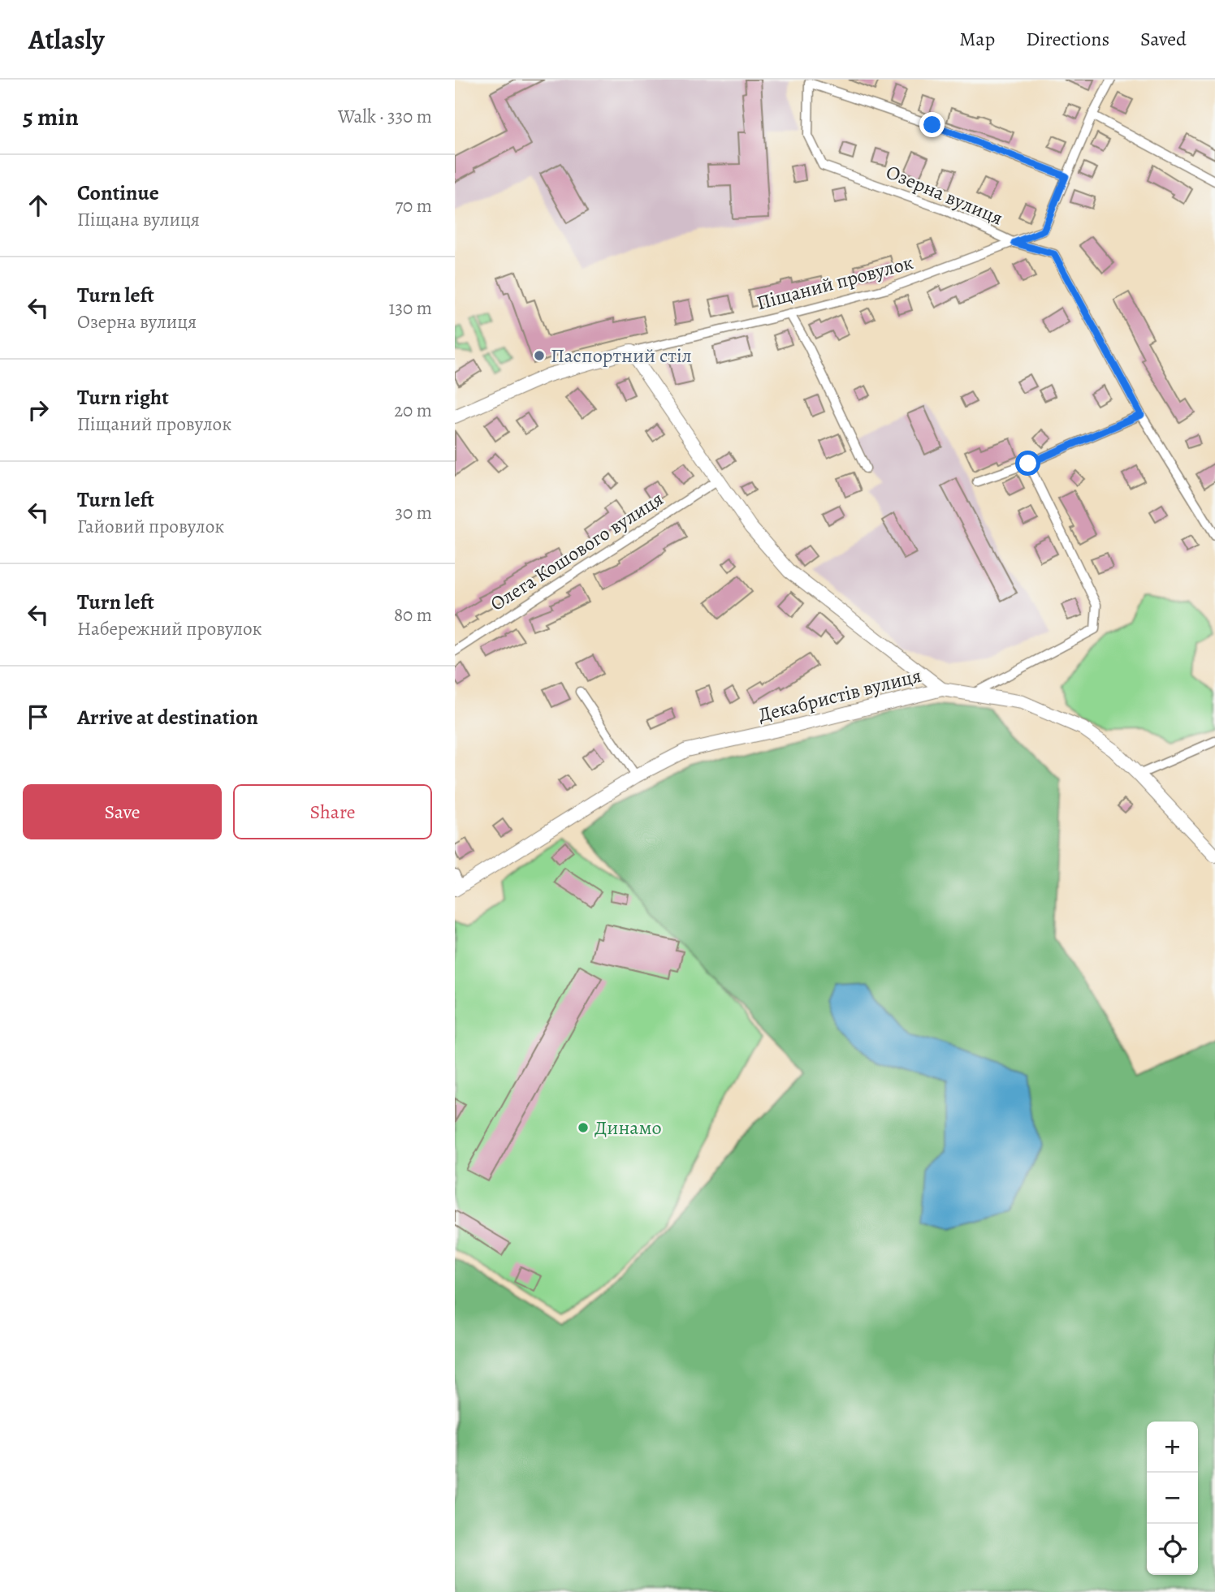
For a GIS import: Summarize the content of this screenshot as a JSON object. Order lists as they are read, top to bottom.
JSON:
{
  "streets": {
    "street": [
      "Озерна вулиця",
      "Піщаний провулок",
      "Олега Кошового вулиця",
      "Декабристів вулиця"
    ]
  },
  "crossings": [
    ["Озерна вулиця", "Піщаний провулок"]
  ],
  "places": ["Паспортний стіл", "Динамо"],
  "page": {
    "header": "Atlasly",
    "nav": ["Map", "Directions", "Saved"],
    "heading": ["5 min", "Walk · 330 m"],
    "list": [
      ["Continue", "Піщана вулиця", "70 m"],
      ["Turn left", "Озерна вулиця", "130 m"],
      ["Turn right", "Піщаний провулок", "20 m"],
      ["Turn left", "Гайовий провулок", "30 m"],
      ["Turn left", "Набережний провулок", "80 m"],
      "Arrive at destination"
    ],
    "buttons": ["Save", "Share"],
    "map_buttons": ["+", "−"]
  }
}
